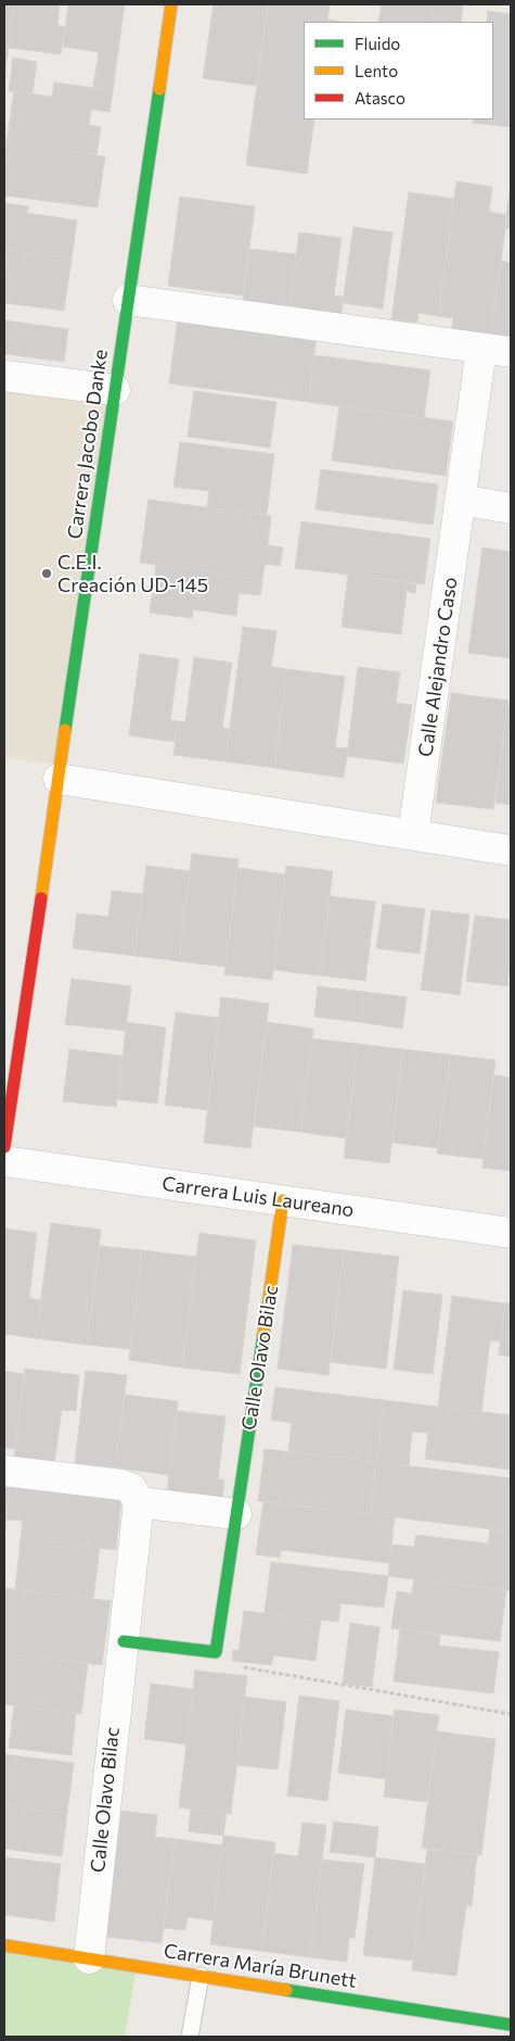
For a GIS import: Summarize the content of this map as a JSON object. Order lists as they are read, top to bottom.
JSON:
{
  "streets": {
    "street": [
      "Carrera Jacobo Danke",
      "Calle Alejandro Caso",
      "Carrera Luis Laureano",
      "Calle Olavo Bilac",
      "Carrera María Brunett"
    ]
  },
  "crossings": [
    ["Carrera Luis Laureano", "Calle Olavo Bilac"],
    ["Calle Olavo Bilac", "Carrera María Brunett"]
  ],
  "places": ["C.E.I. Creación UD-145"],
  "legend": ["Fluido", "Lento", "Atasco"]
}
